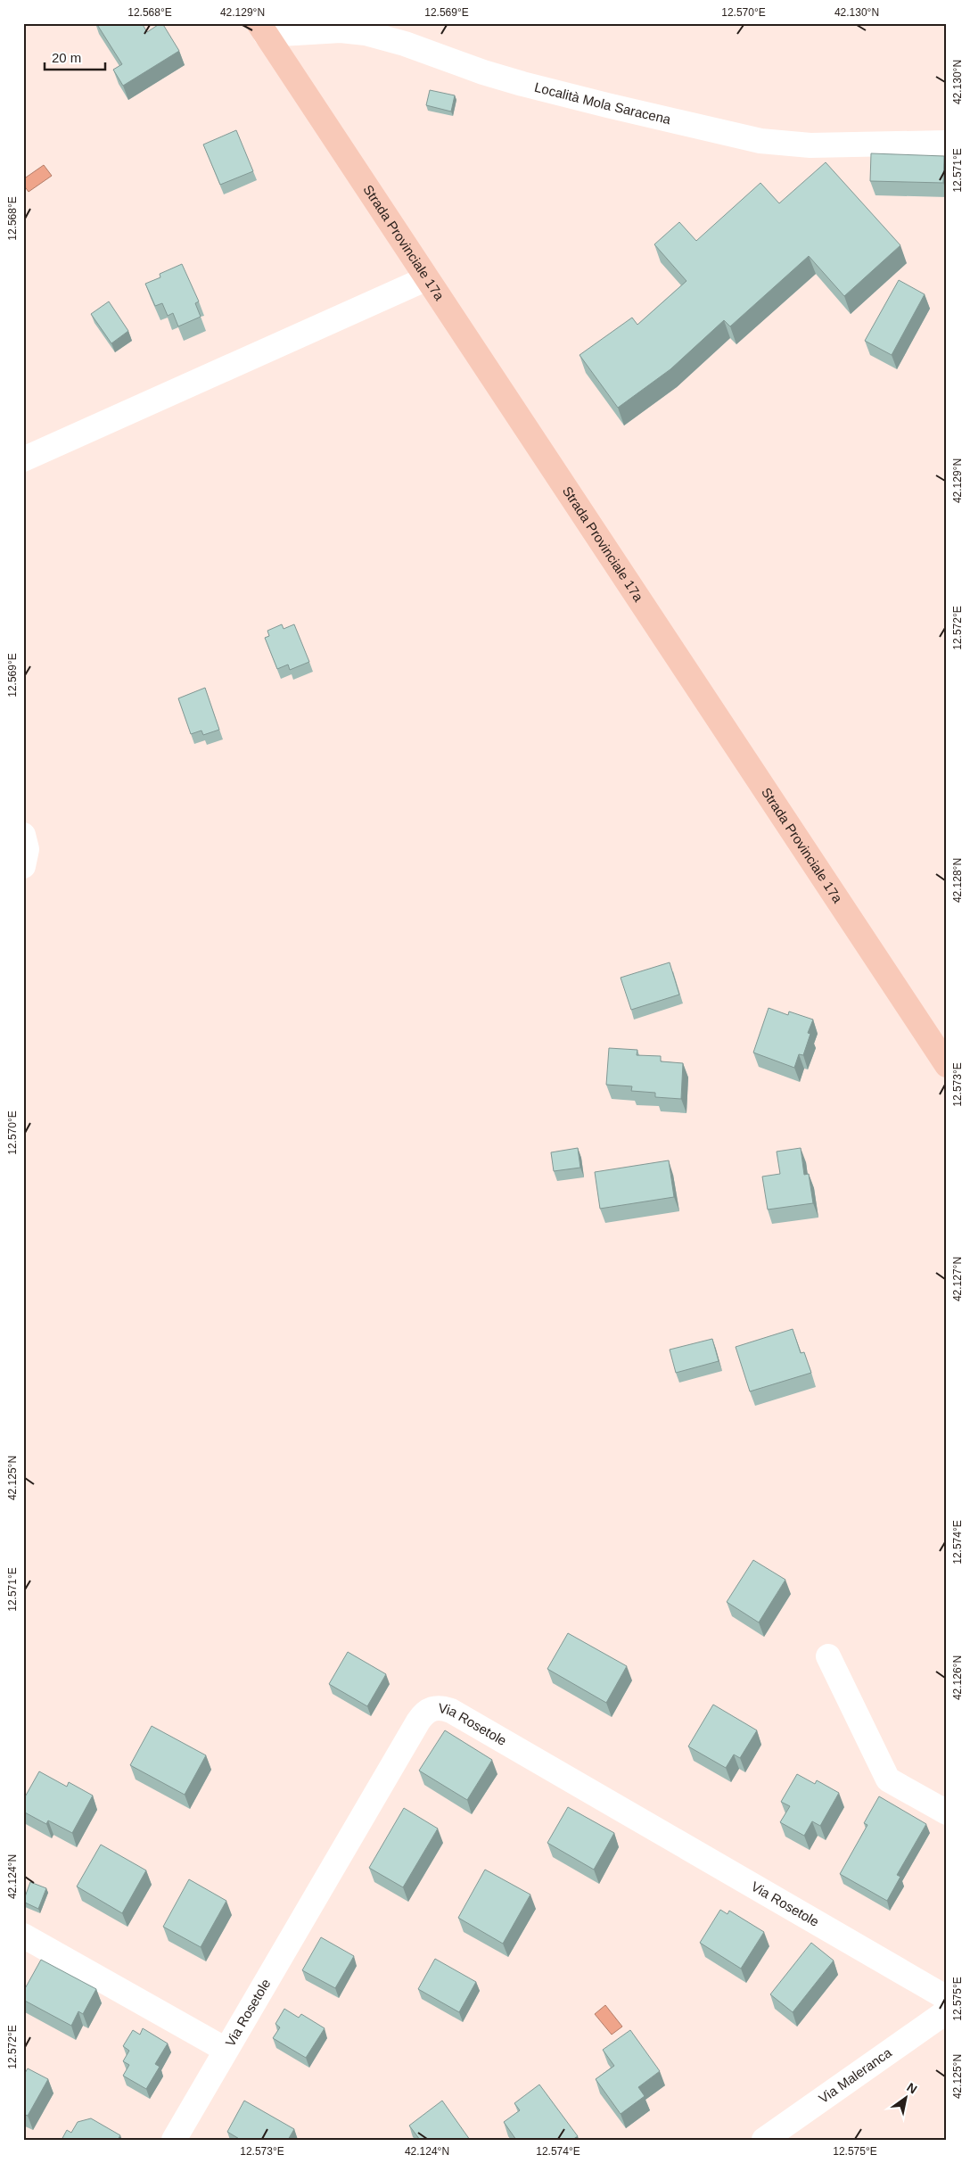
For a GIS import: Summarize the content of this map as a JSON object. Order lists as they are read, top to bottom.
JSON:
{
  "streets": {
    "main road": ["Strada Provinciale 17a"],
    "street": ["Località Mola Saracena", "Via Rosetole", "Via Maleranca"]
  },
  "crossings": [
    ["Località Mola Saracena", "Strada Provinciale 17a"]
  ],
  "scale_bar": "20 m",
  "north": "top right",
  "coordinates": [
    "12.568°E",
    "42.129°N",
    "12.569°E",
    "12.570°E",
    "42.130°N",
    "12.571°E",
    "12.572°E",
    "42.128°N",
    "12.573°E",
    "42.127°N",
    "42.125°N",
    "12.574°E",
    "42.126°N",
    "42.124°N",
    "12.575°E"
  ]
}
